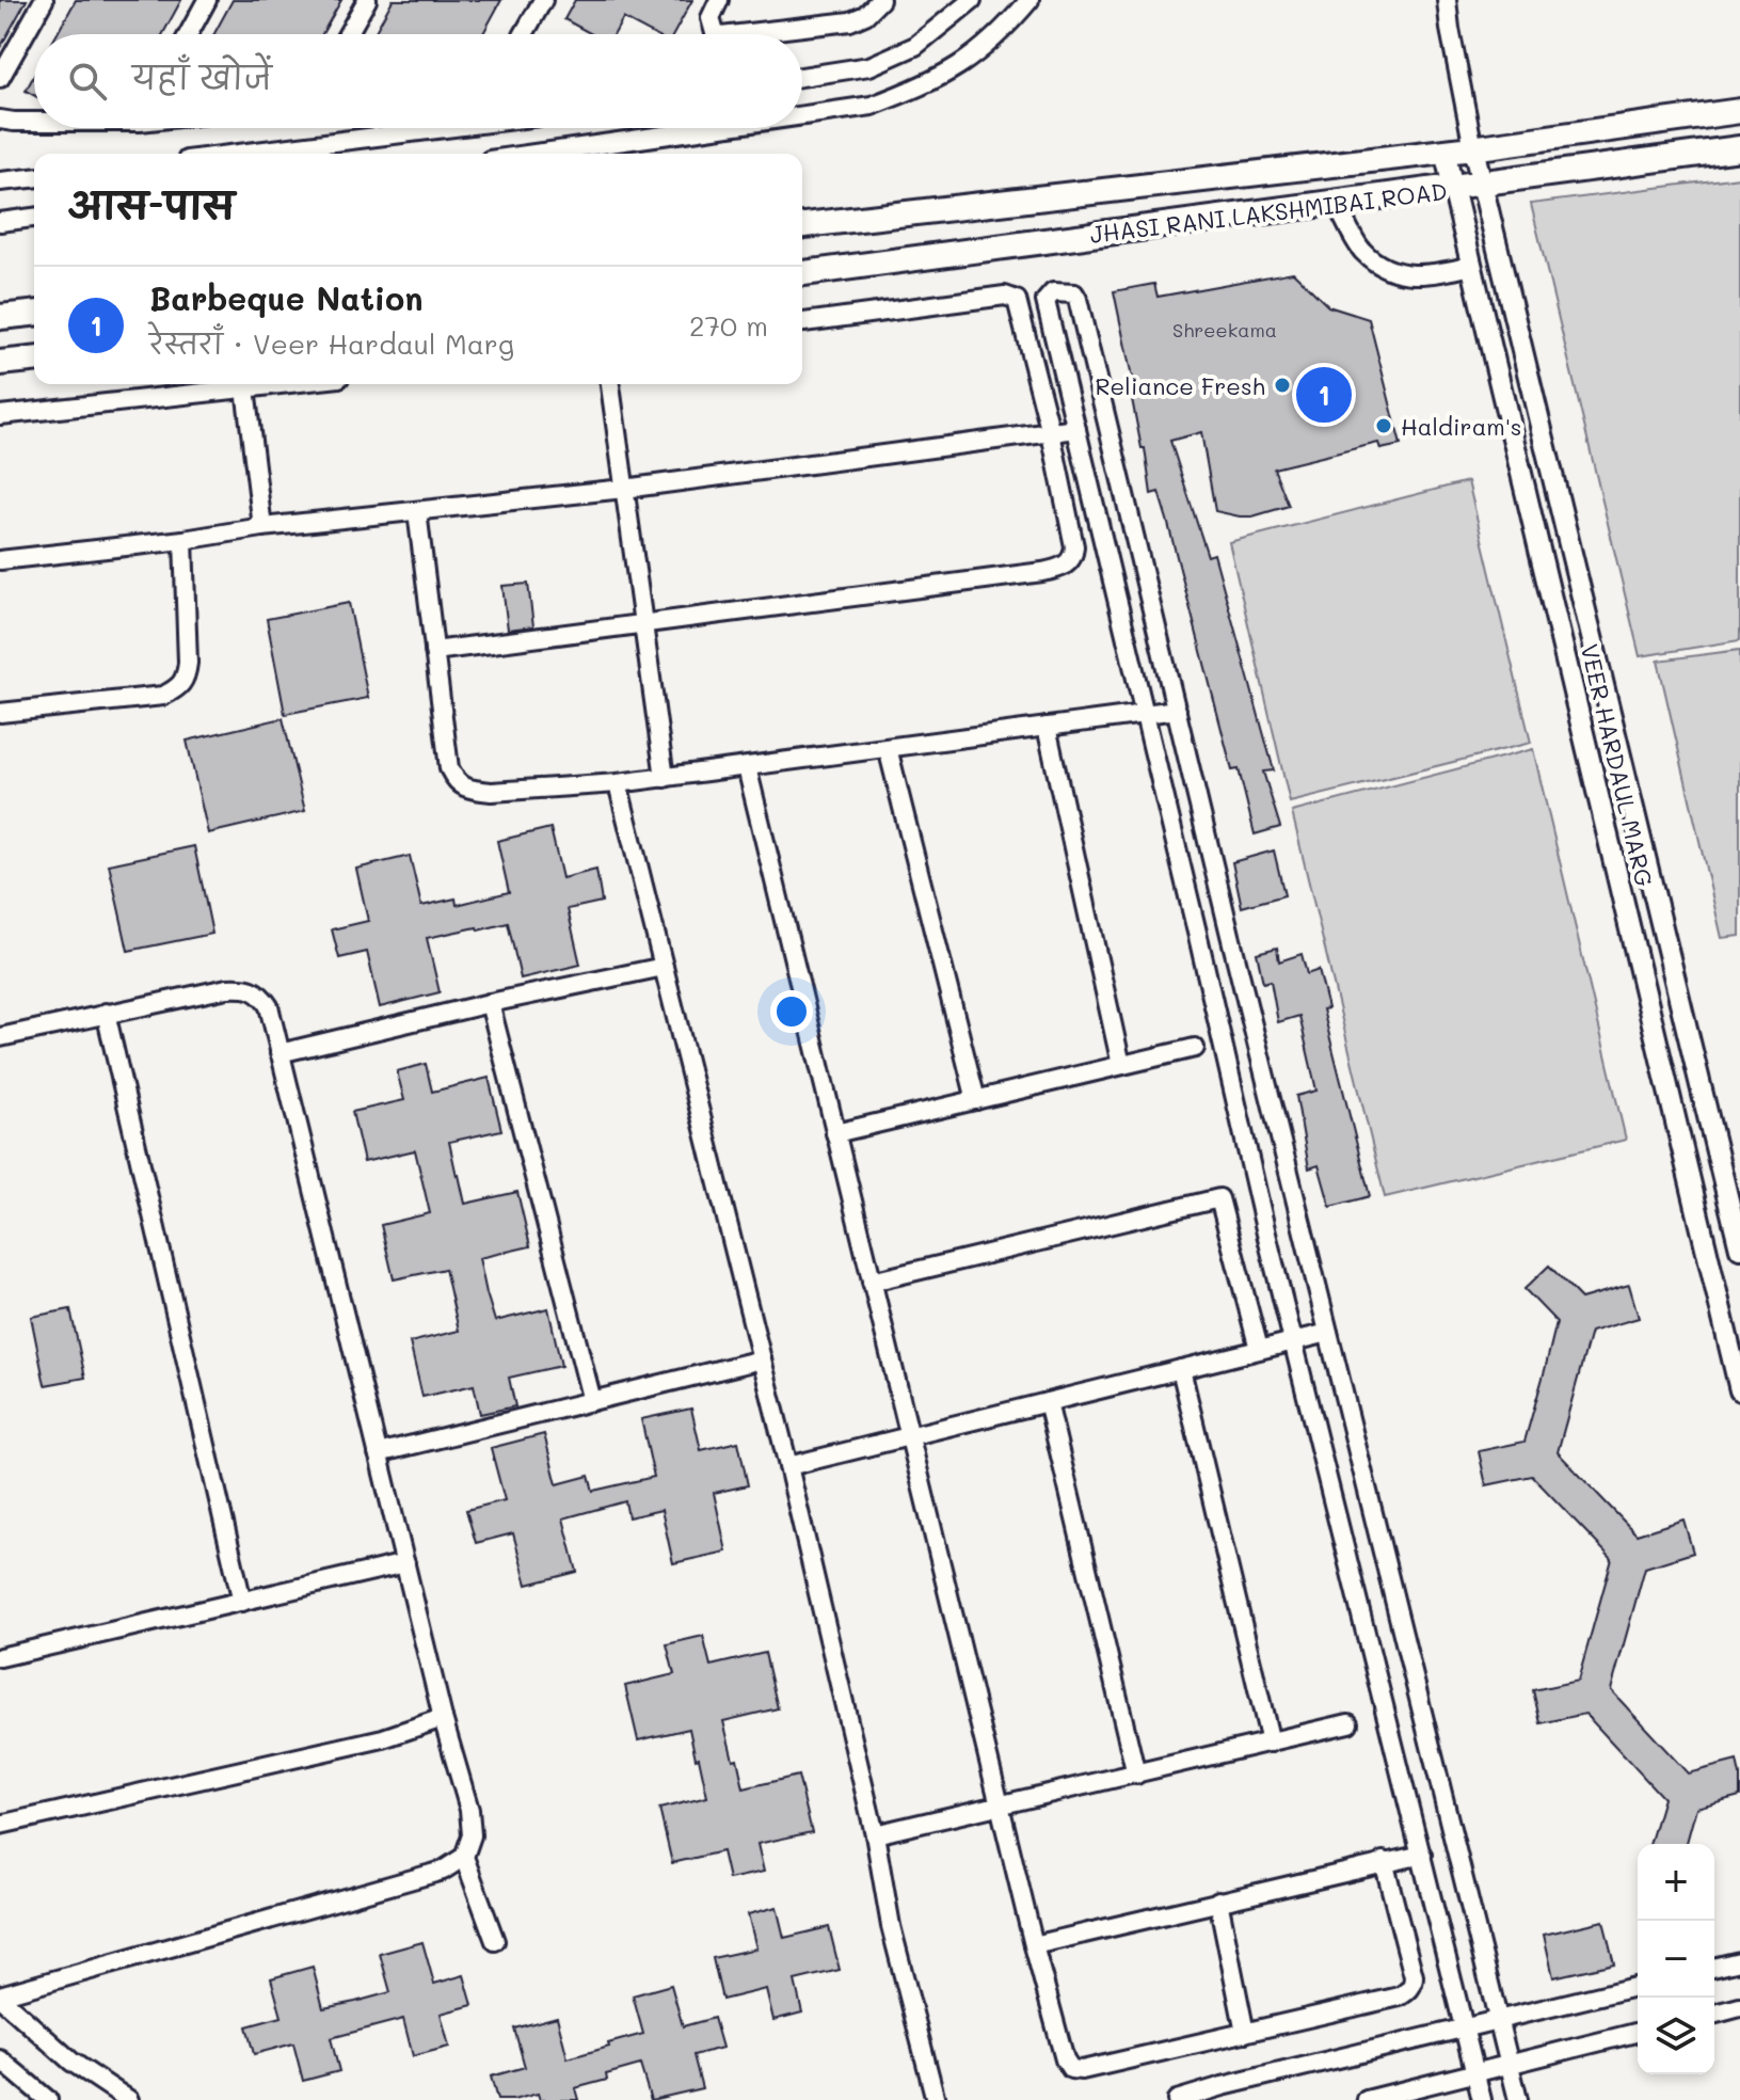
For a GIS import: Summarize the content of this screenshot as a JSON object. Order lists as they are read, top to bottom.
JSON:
{
  "streets": {
    "main road": ["JHASI RANI LAKSHMIBAI ROAD"],
    "street": ["VEER HARDAUL MARG"]
  },
  "crossings": [
    ["JHASI RANI LAKSHMIBAI ROAD", "VEER HARDAUL MARG"]
  ],
  "places": ["Reliance Fresh", "Haldiram's"],
  "house_numbers": ["Shreekama"],
  "page": {
    "search": "यहाँ खोजें",
    "heading": "आस-पास",
    "list": [
      {
        "mark": "1",
        "name": "Barbeque Nation",
        "note": "रेस्तराँ · Veer Hardaul Marg",
        "value": "270 m"
      }
    ],
    "pins": "1",
    "map_buttons": ["+", "−"]
  }
}
